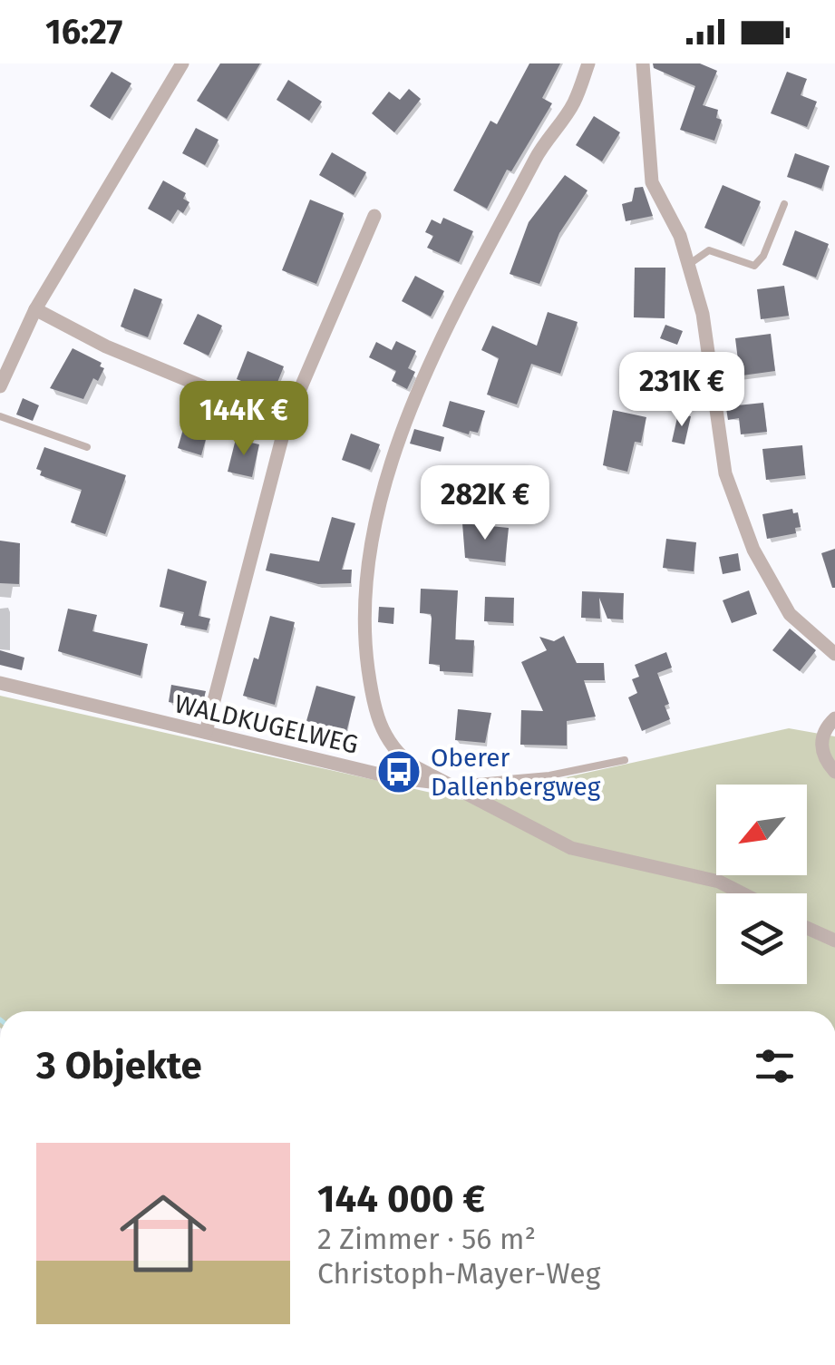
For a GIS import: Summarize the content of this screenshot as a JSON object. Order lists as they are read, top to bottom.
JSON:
{
  "streets": {
    "street": ["WALDKUGELWEG"]
  },
  "places": {
    "bus stop": ["Oberer Dallenbergweg"]
  },
  "north": "bottom left",
  "page": {
    "status": "16:27",
    "price": ["231K €", "144K €", "282K €"],
    "heading": "3 Objekte",
    "list": [
      {
        "name": "144 000 €",
        "note": "2 Zimmer · 56 m² · Christoph-Mayer-Weg"
      }
    ]
  }
}
